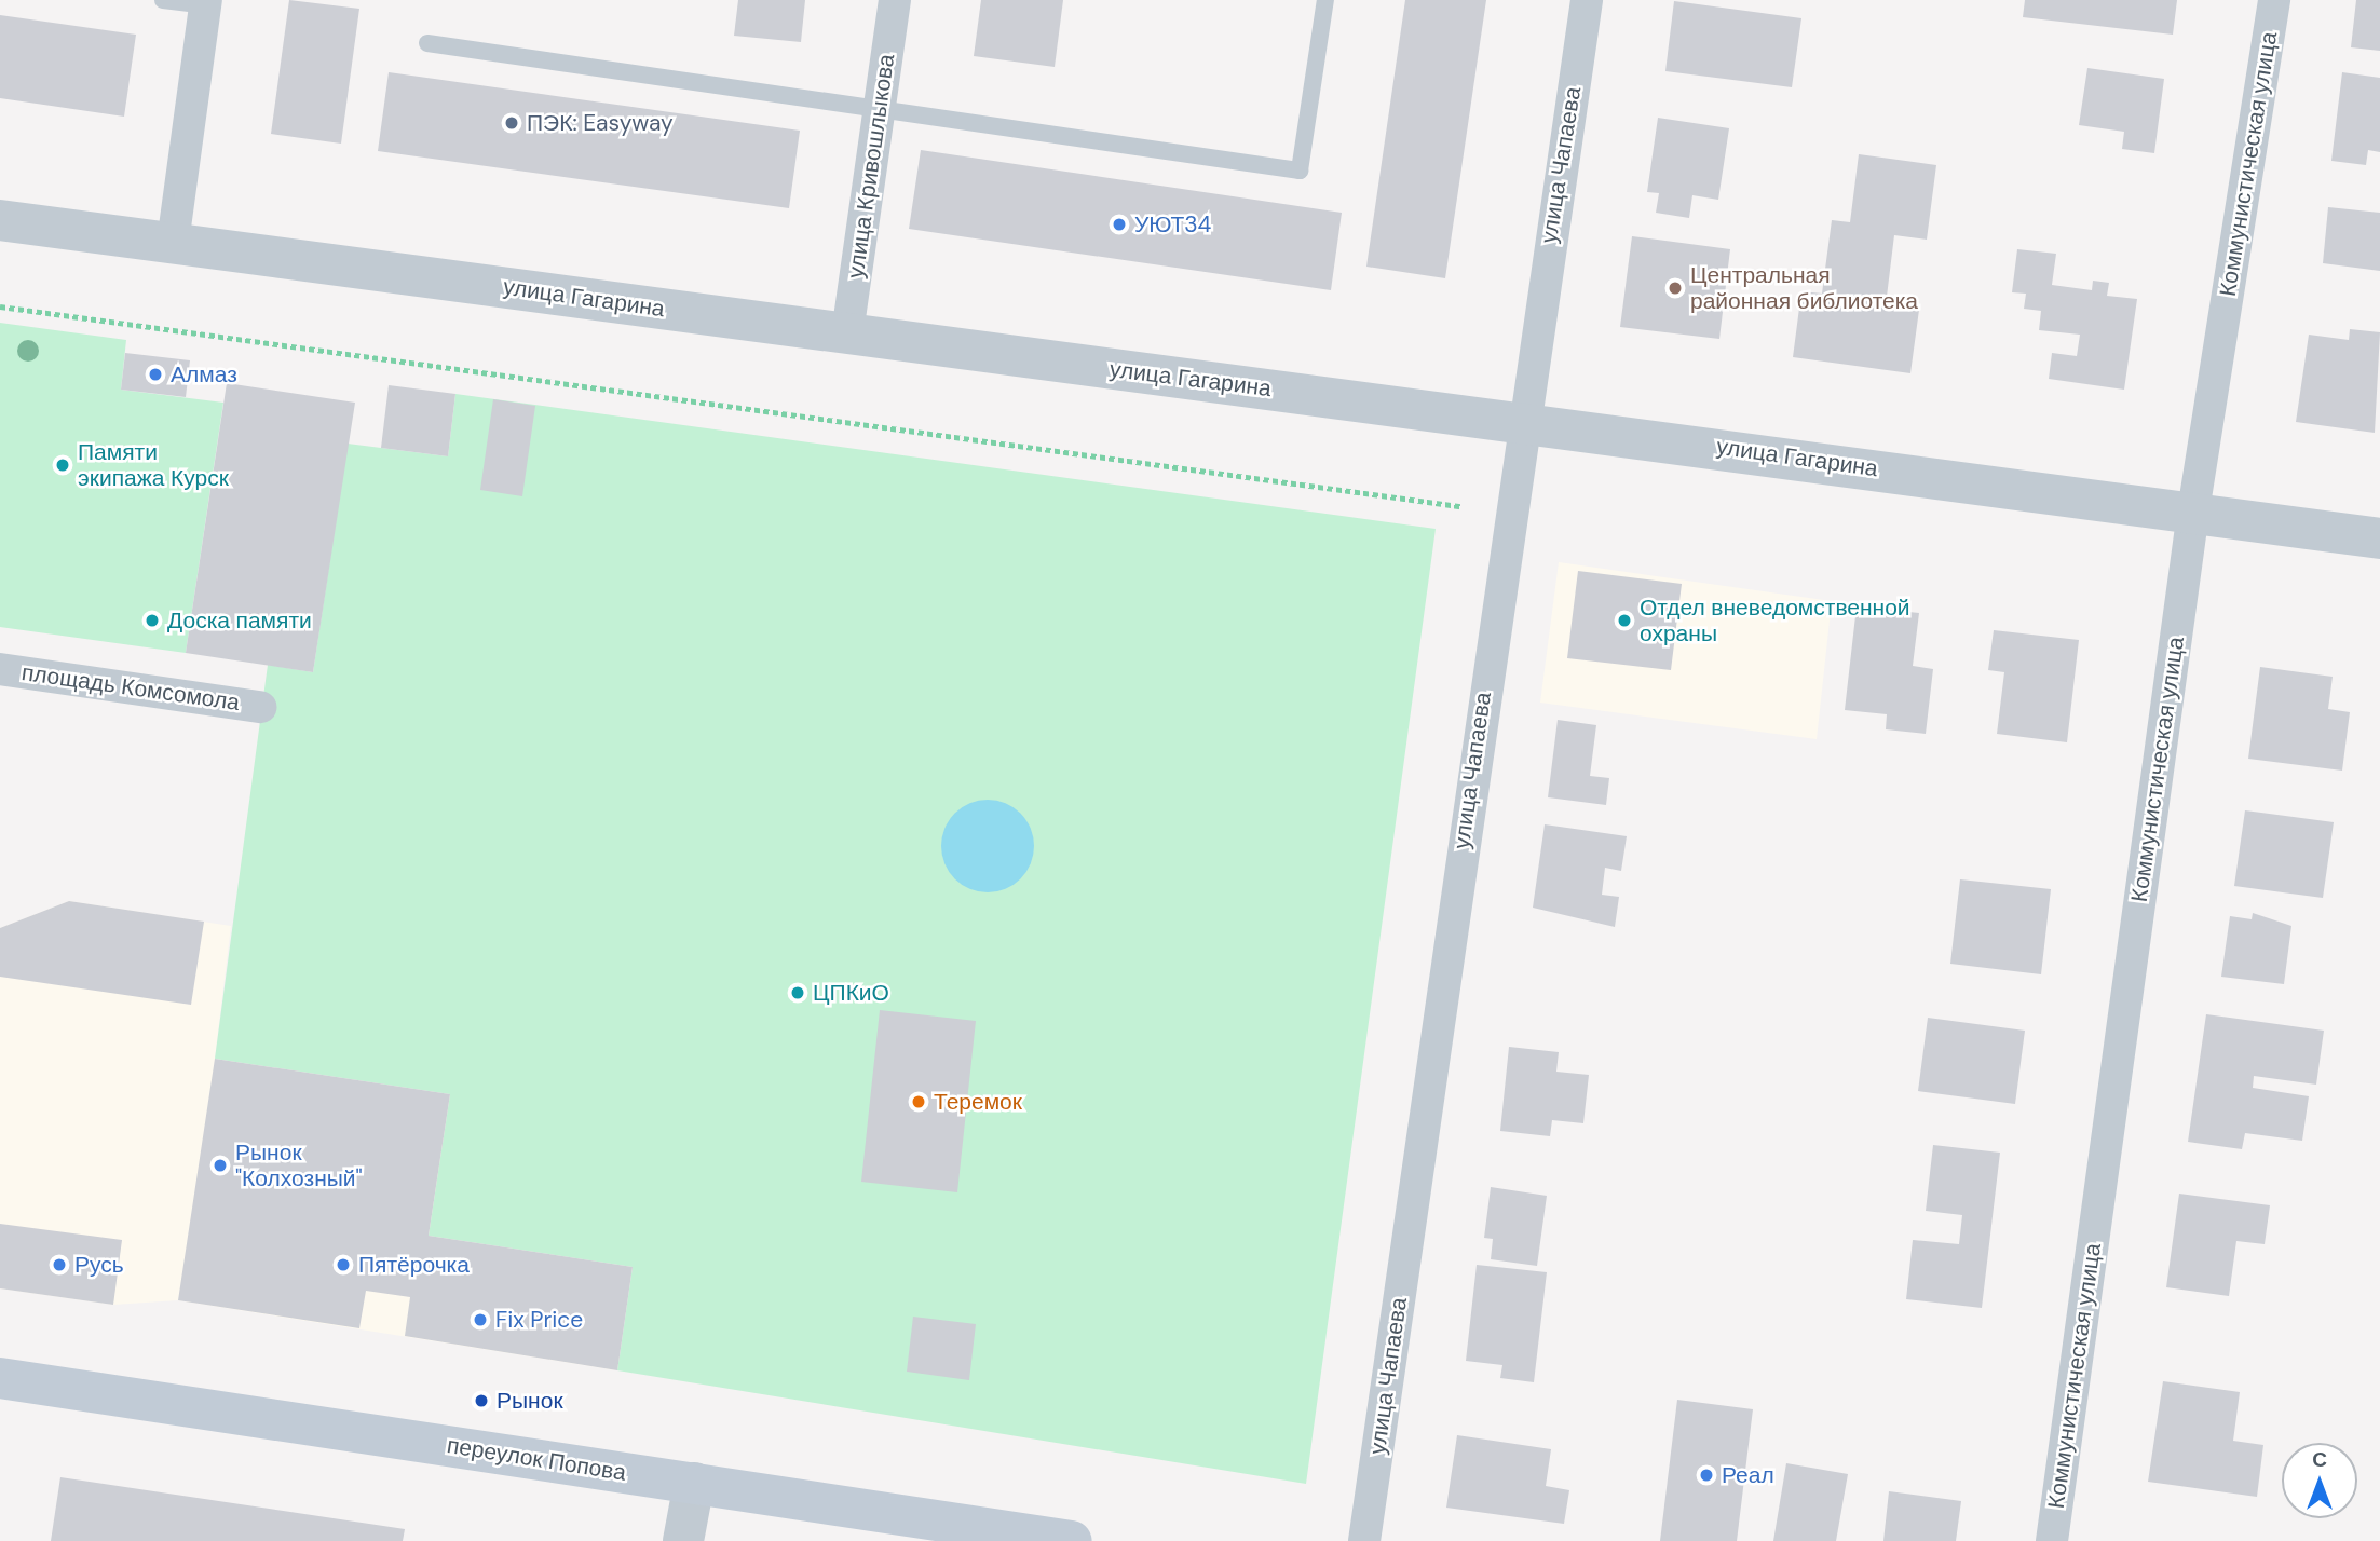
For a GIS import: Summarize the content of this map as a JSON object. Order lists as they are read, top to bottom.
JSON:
{
  "streets": {
    "main road": ["переулок Попова"],
    "street": [
      "Коммунистическая улица",
      "улица Чапаева",
      "улица Кривошлыкова",
      "улица Гагарина",
      "площадь Комсомола"
    ]
  },
  "crossings": [
    ["Коммунистическая улица", "улица Гагарина"],
    ["улица Чапаева", "улица Гагарина"],
    ["улица Кривошлыкова", "улица Гагарина"]
  ],
  "places": [
    "ПЭК: Easyway",
    "УЮТ34",
    "Центральная районная библиотека",
    "Алмаз",
    "Памяти экипажа Курск",
    "Доска памяти",
    "Отдел вневедомственной охраны",
    "ЦПКиО",
    "Теремок",
    "Рынок \"Колхозный\"",
    "Русь",
    "Пятёрочка",
    "Fix Price",
    "Рынок",
    "Реал"
  ],
  "north": "top"
}
